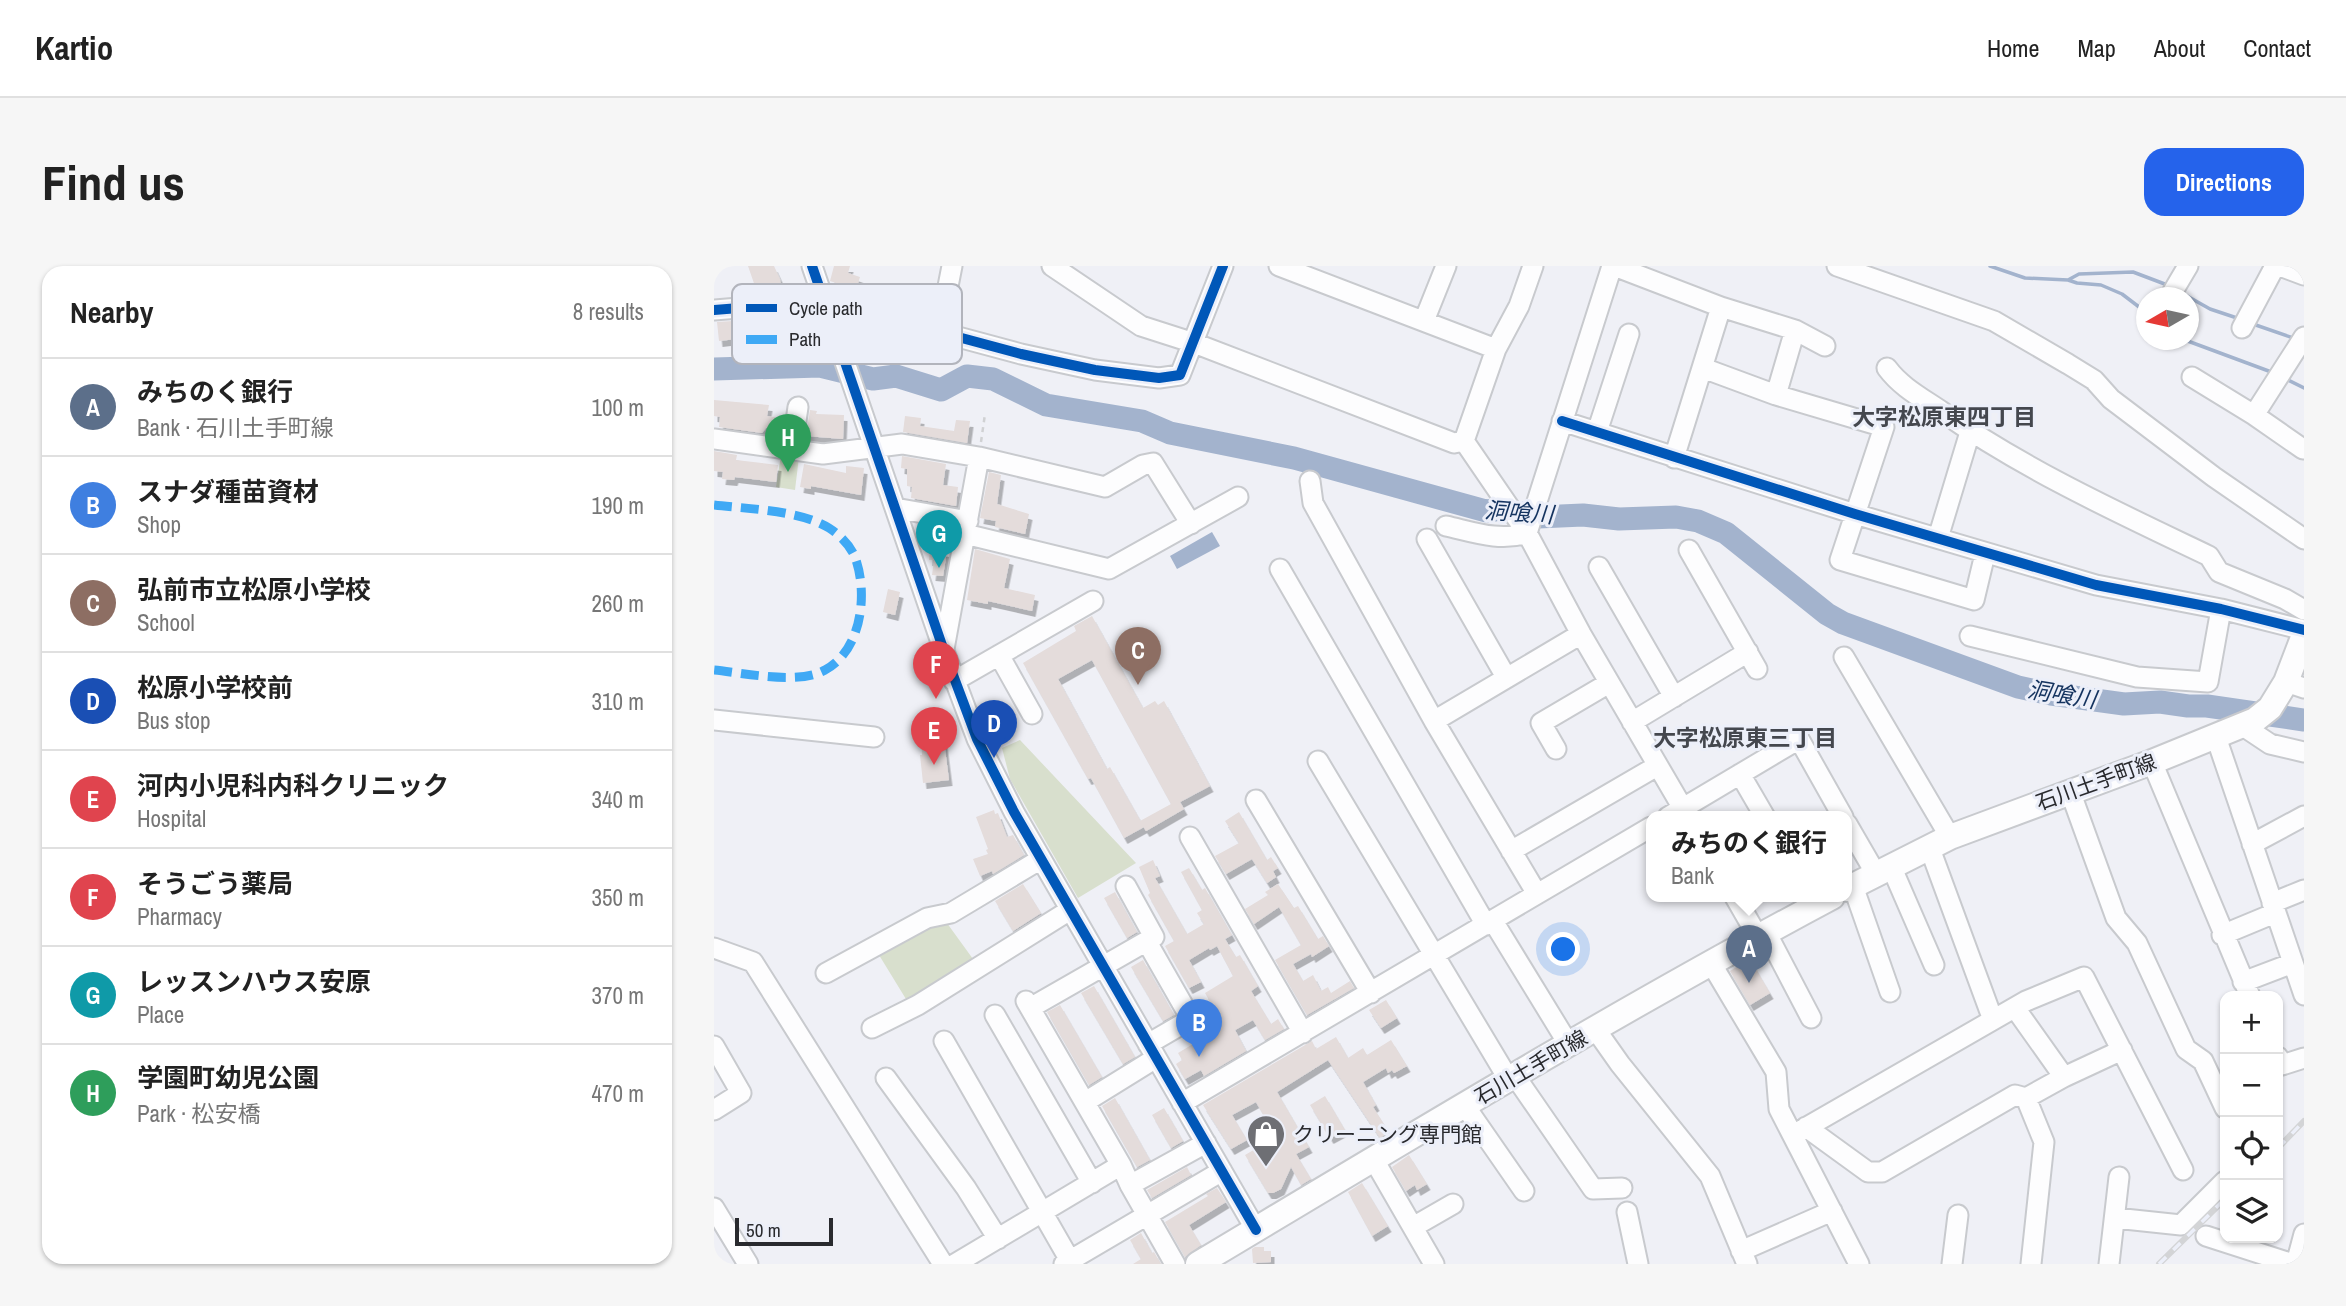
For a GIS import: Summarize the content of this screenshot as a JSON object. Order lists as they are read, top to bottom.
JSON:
{
  "streets": {
    "main road": ["石川土手町線"]
  },
  "districts": ["大字松原東四丁目", "大字松原東三丁目"],
  "water": ["洞喰川"],
  "places": {
    "shop": ["クリーニング専門館"]
  },
  "legend": ["Cycle path", "Path"],
  "scale_bar": "50 m",
  "north": "left",
  "page": {
    "header": "Kartio",
    "nav": [
      "Home",
      "Map",
      "About",
      "Contact"
    ],
    "buttons": "Directions",
    "title": "Find us",
    "heading": ["Nearby", "8 results"],
    "list": [
      {
        "mark": "A",
        "name": "みちのく銀行",
        "note": "Bank · 石川土手町線",
        "value": "100 m"
      },
      {
        "mark": "B",
        "name": "スナダ種苗資材",
        "note": "Shop",
        "value": "190 m"
      },
      {
        "mark": "C",
        "name": "弘前市立松原小学校",
        "note": "School",
        "value": "260 m"
      },
      {
        "mark": "D",
        "name": "松原小学校前",
        "note": "Bus stop",
        "value": "310 m"
      },
      {
        "mark": "E",
        "name": "河内小児科内科クリニック",
        "note": "Hospital",
        "value": "340 m"
      },
      {
        "mark": "F",
        "name": "そうごう薬局",
        "note": "Pharmacy",
        "value": "350 m"
      },
      {
        "mark": "G",
        "name": "レッスンハウス安原",
        "note": "Place",
        "value": "370 m"
      },
      {
        "mark": "H",
        "name": "学園町幼児公園",
        "note": "Park · 松安橋",
        "value": "470 m"
      }
    ],
    "pins": [
      "H",
      "G",
      "C",
      "F",
      "D",
      "E",
      "A",
      "B"
    ],
    "popup": ["みちのく銀行", "Bank"],
    "map_buttons": ["+", "−"],
    "scale": "50 m"
  }
}
